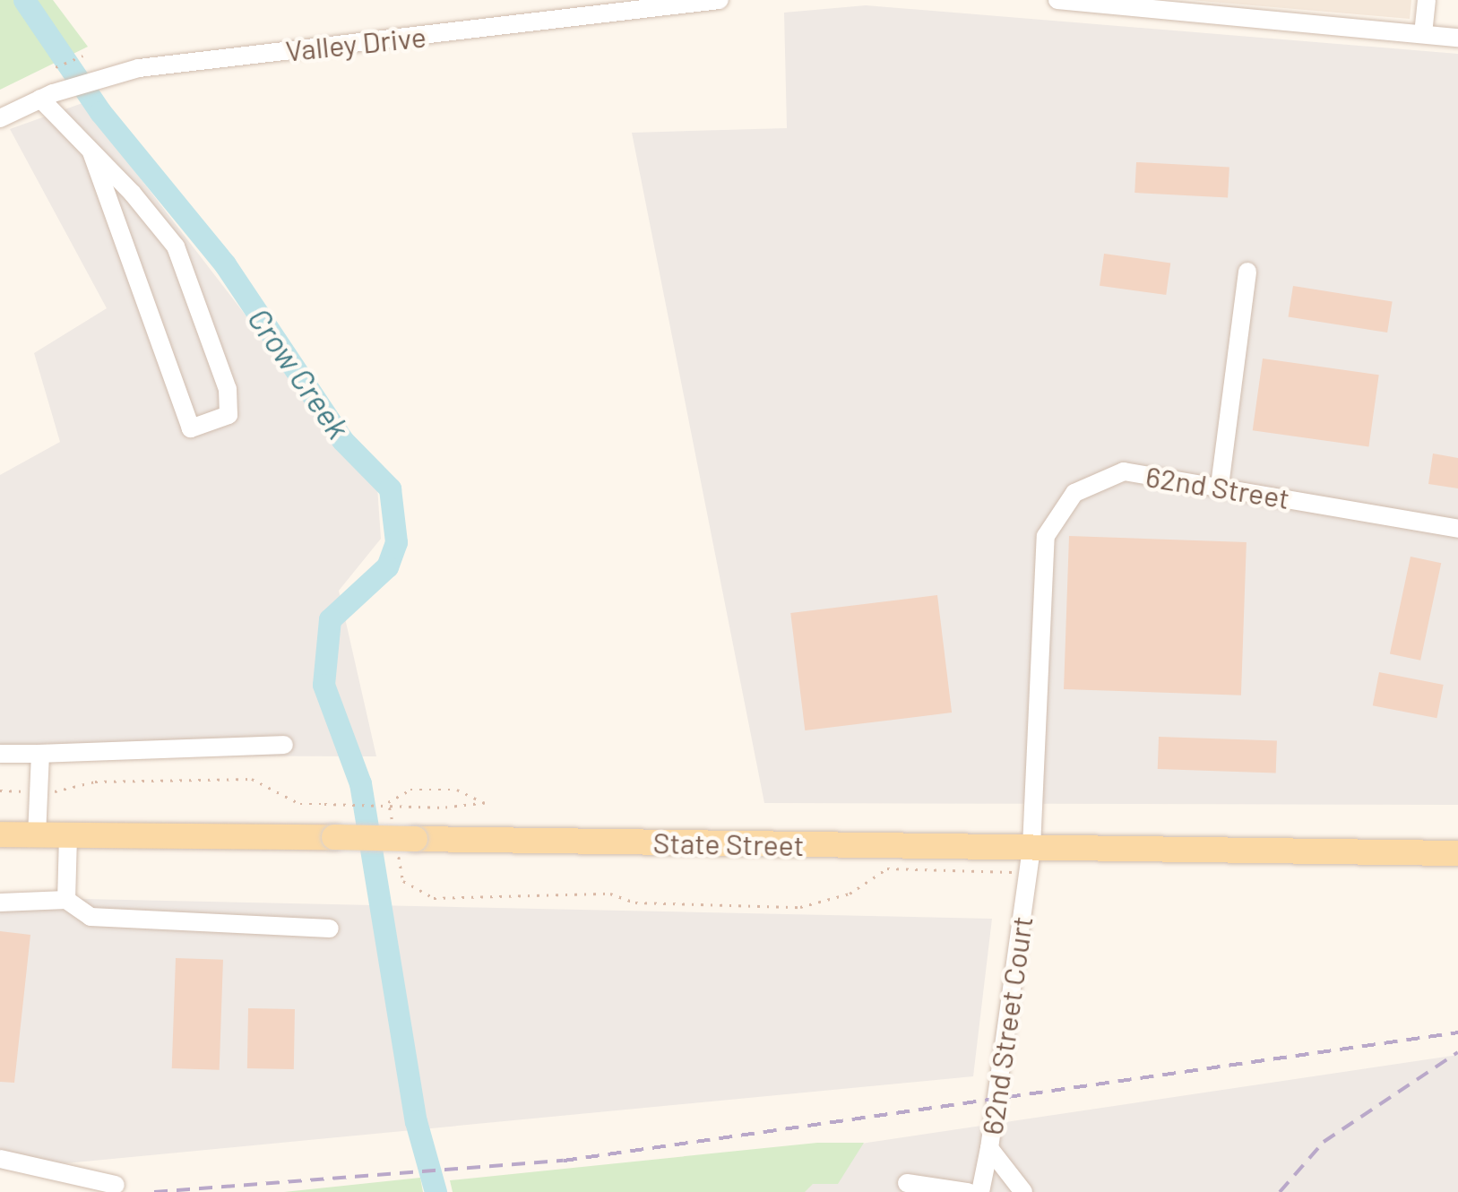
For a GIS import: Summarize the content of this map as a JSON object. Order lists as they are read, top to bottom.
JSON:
{
  "streets": {
    "main road": ["State Street"],
    "street": ["Valley Drive", "62nd Street", "62nd Street Court"]
  },
  "crossings": [
    ["62nd Street", "State Street"],
    ["62nd Street", "62nd Street Court"],
    ["State Street", "62nd Street Court"]
  ],
  "water": ["Crow Creek"]
}
